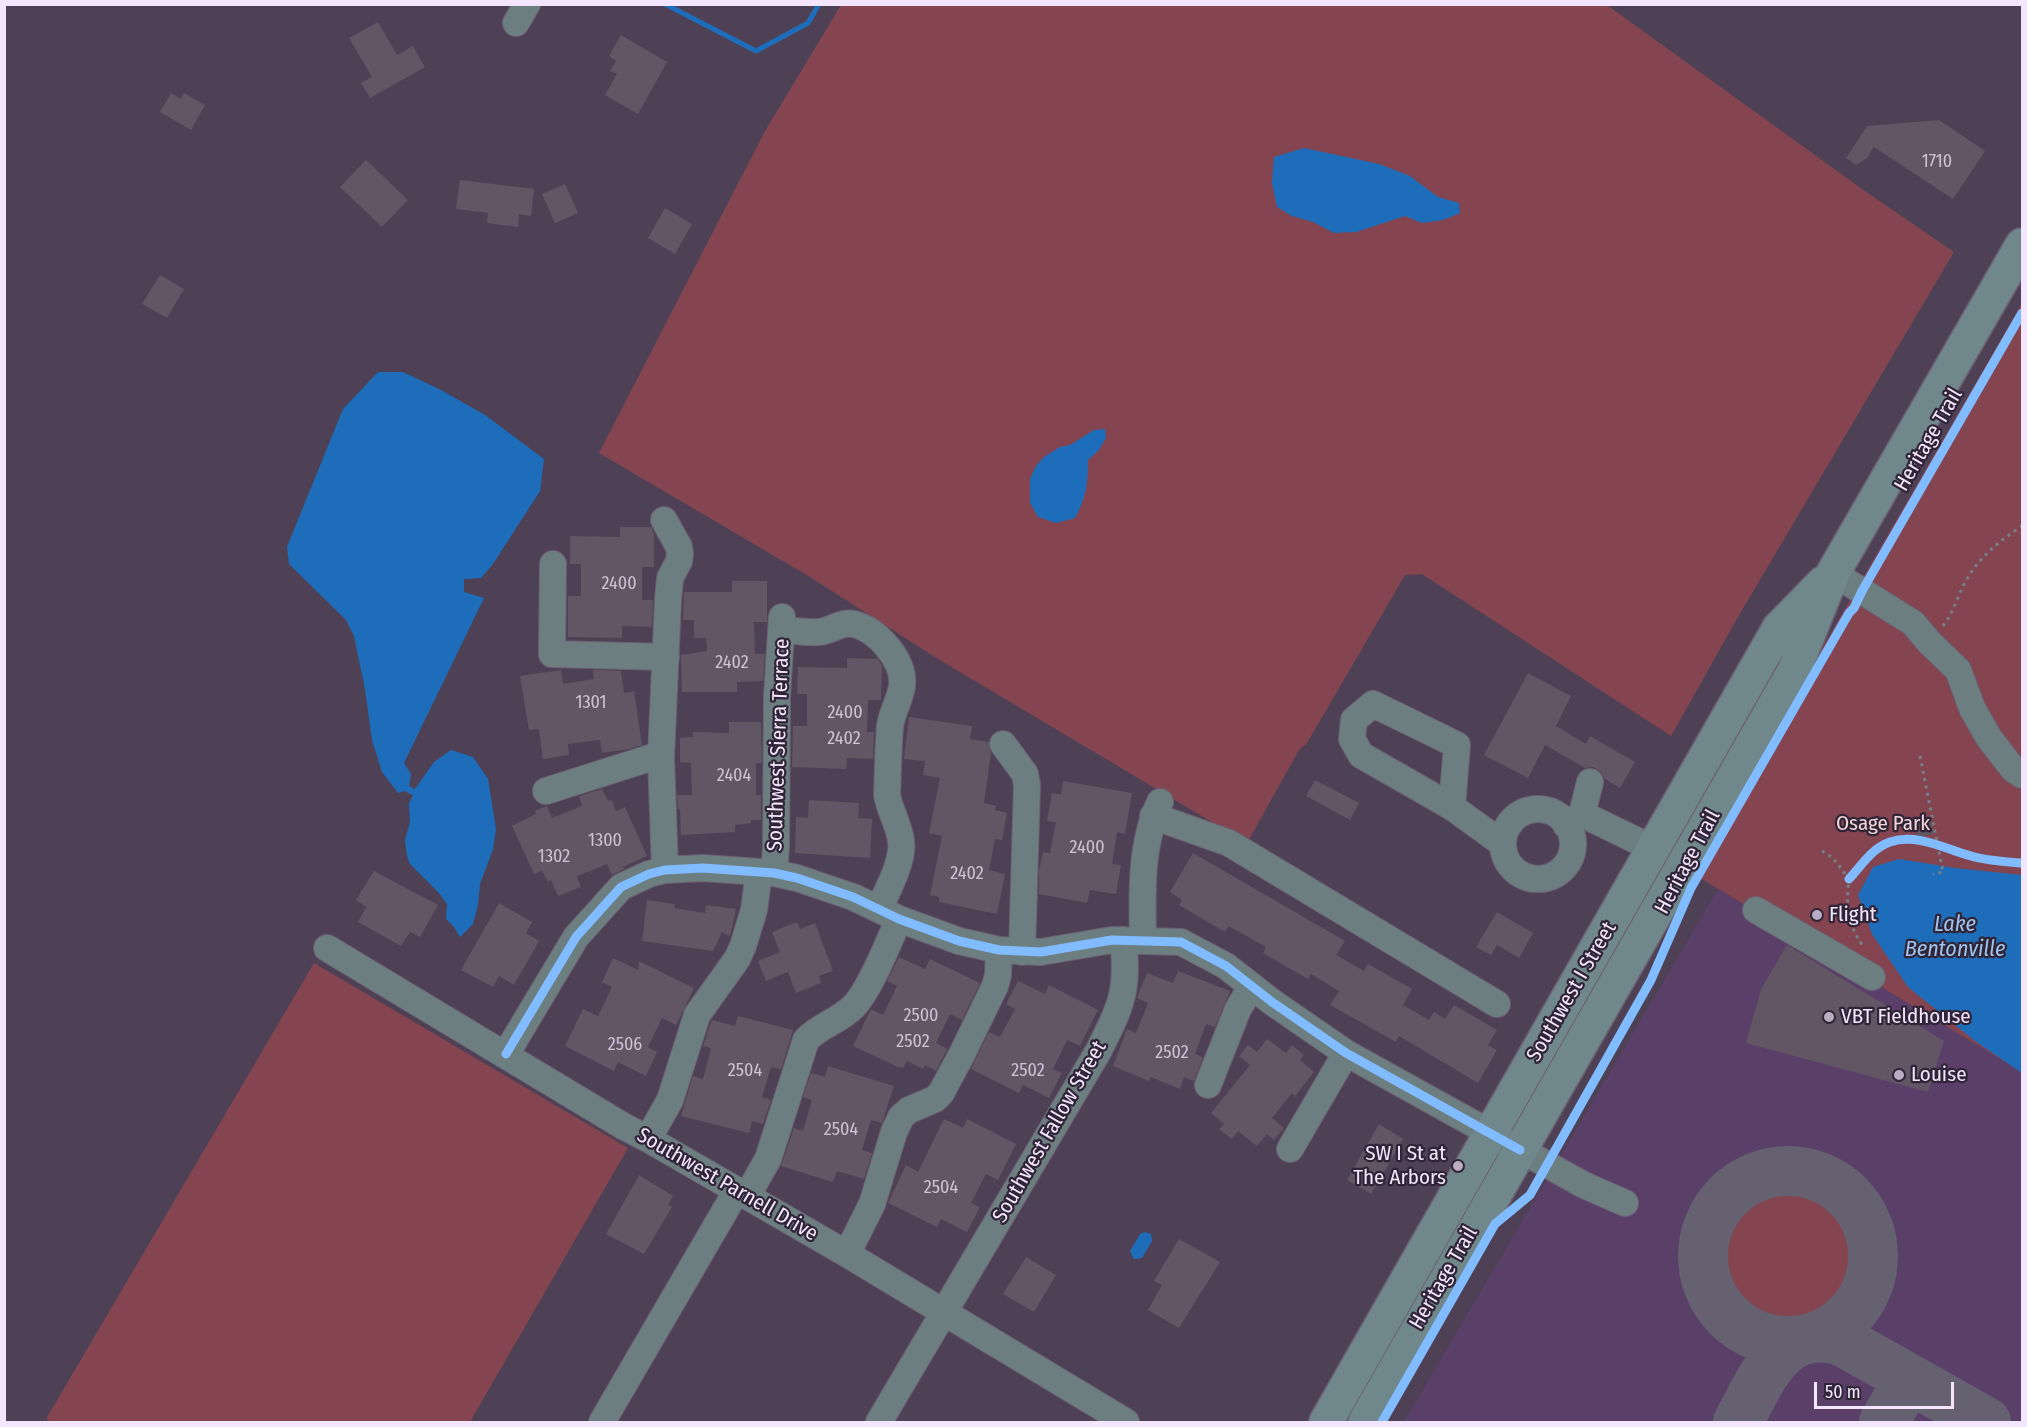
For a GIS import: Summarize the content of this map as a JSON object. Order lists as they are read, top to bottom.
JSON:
{
  "streets": {
    "main road": ["Southwest I Street"],
    "street": ["Southwest Sierra Terrace", "Southwest Fallow Street", "Southwest Parnell Drive"],
    "cycle path": ["Heritage Trail"]
  },
  "crossings": [
    ["Southwest Sierra Terrace", "Southwest Parnell Drive"],
    ["Southwest Fallow Street", "Southwest Parnell Drive"]
  ],
  "water": ["Lake Bentonville"],
  "parks": ["Osage Park"],
  "places": [
    "Flight",
    "VBT Fieldhouse",
    "Louise",
    "SW I St at The Arbors"
  ],
  "house_numbers": [
    "1710",
    "2400",
    "2402",
    "1301",
    "2400",
    "2402",
    "2404",
    "1300",
    "2400",
    "1302",
    "2402",
    "2500",
    "2502",
    "2506",
    "2502",
    "2504",
    "2502",
    "2504",
    "2504"
  ],
  "scale_bar": "50 m"
}
